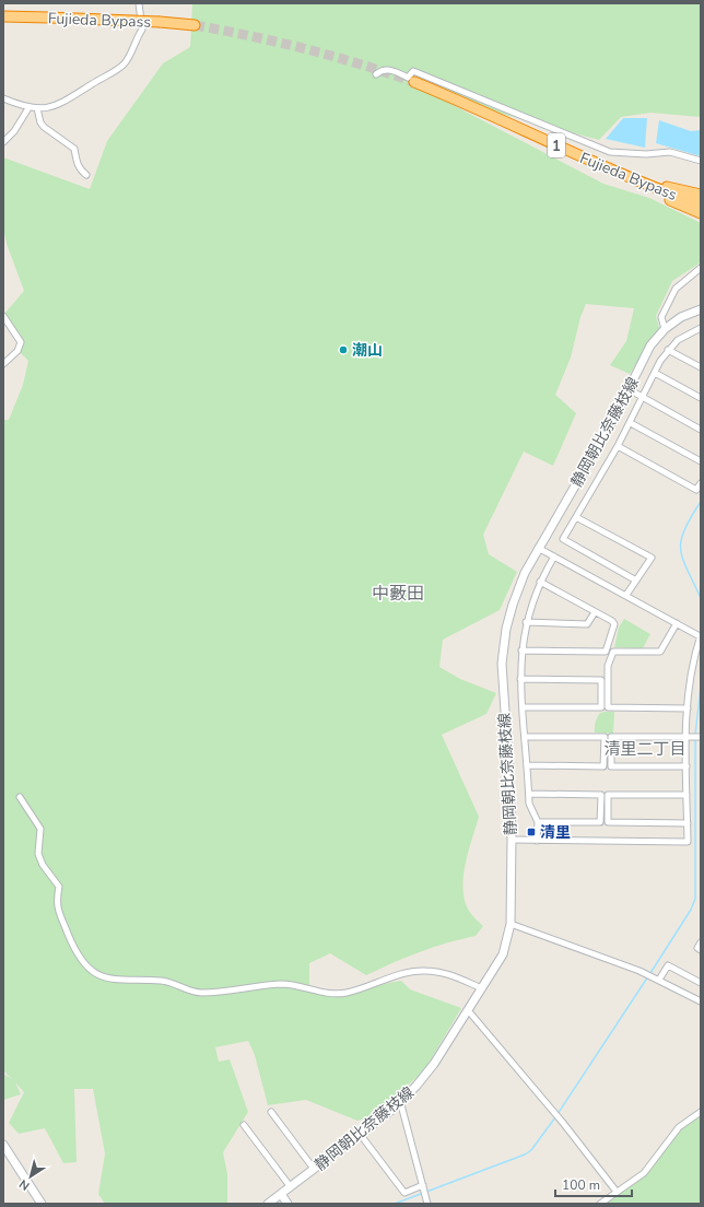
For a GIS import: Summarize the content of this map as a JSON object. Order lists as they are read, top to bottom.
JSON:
{
  "streets": {
    "highway": ["Fujieda Bypass", "1"],
    "main road": ["静岡朝比奈藤枝線"]
  },
  "crossings": [
    ["Fujieda Bypass", "1"]
  ],
  "districts": ["中藪田", "清里二丁目"],
  "places": {
    "other": ["潮山"],
    "transit": ["清里"]
  },
  "scale_bar": "100 m",
  "north": "bottom left"
}
